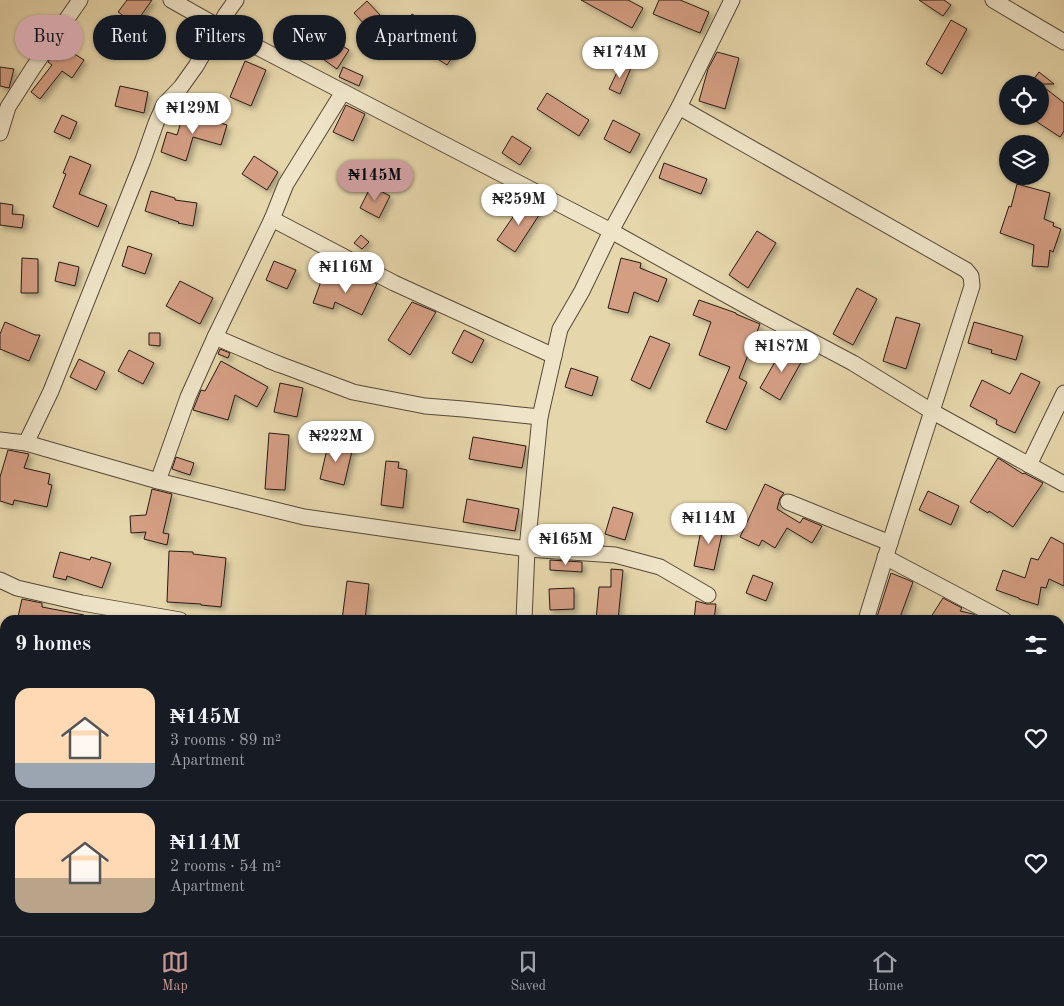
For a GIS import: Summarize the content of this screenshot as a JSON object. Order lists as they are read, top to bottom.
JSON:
{
  "page": {
    "chip": [
      "Buy",
      "Rent",
      "Filters",
      "New",
      "Apartment"
    ],
    "price": [
      "₦174M",
      "₦129M",
      "₦145M",
      "₦259M",
      "₦116M",
      "₦187M",
      "₦222M",
      "₦114M",
      "₦165M"
    ],
    "heading": "9 homes",
    "list": [
      {
        "name": "₦145M",
        "note": "3 rooms · 89 m² · Apartment"
      },
      {
        "name": "₦114M",
        "note": "2 rooms · 54 m² · Apartment"
      }
    ],
    "tabs": ["Map", "Saved", "Home"]
  }
}
